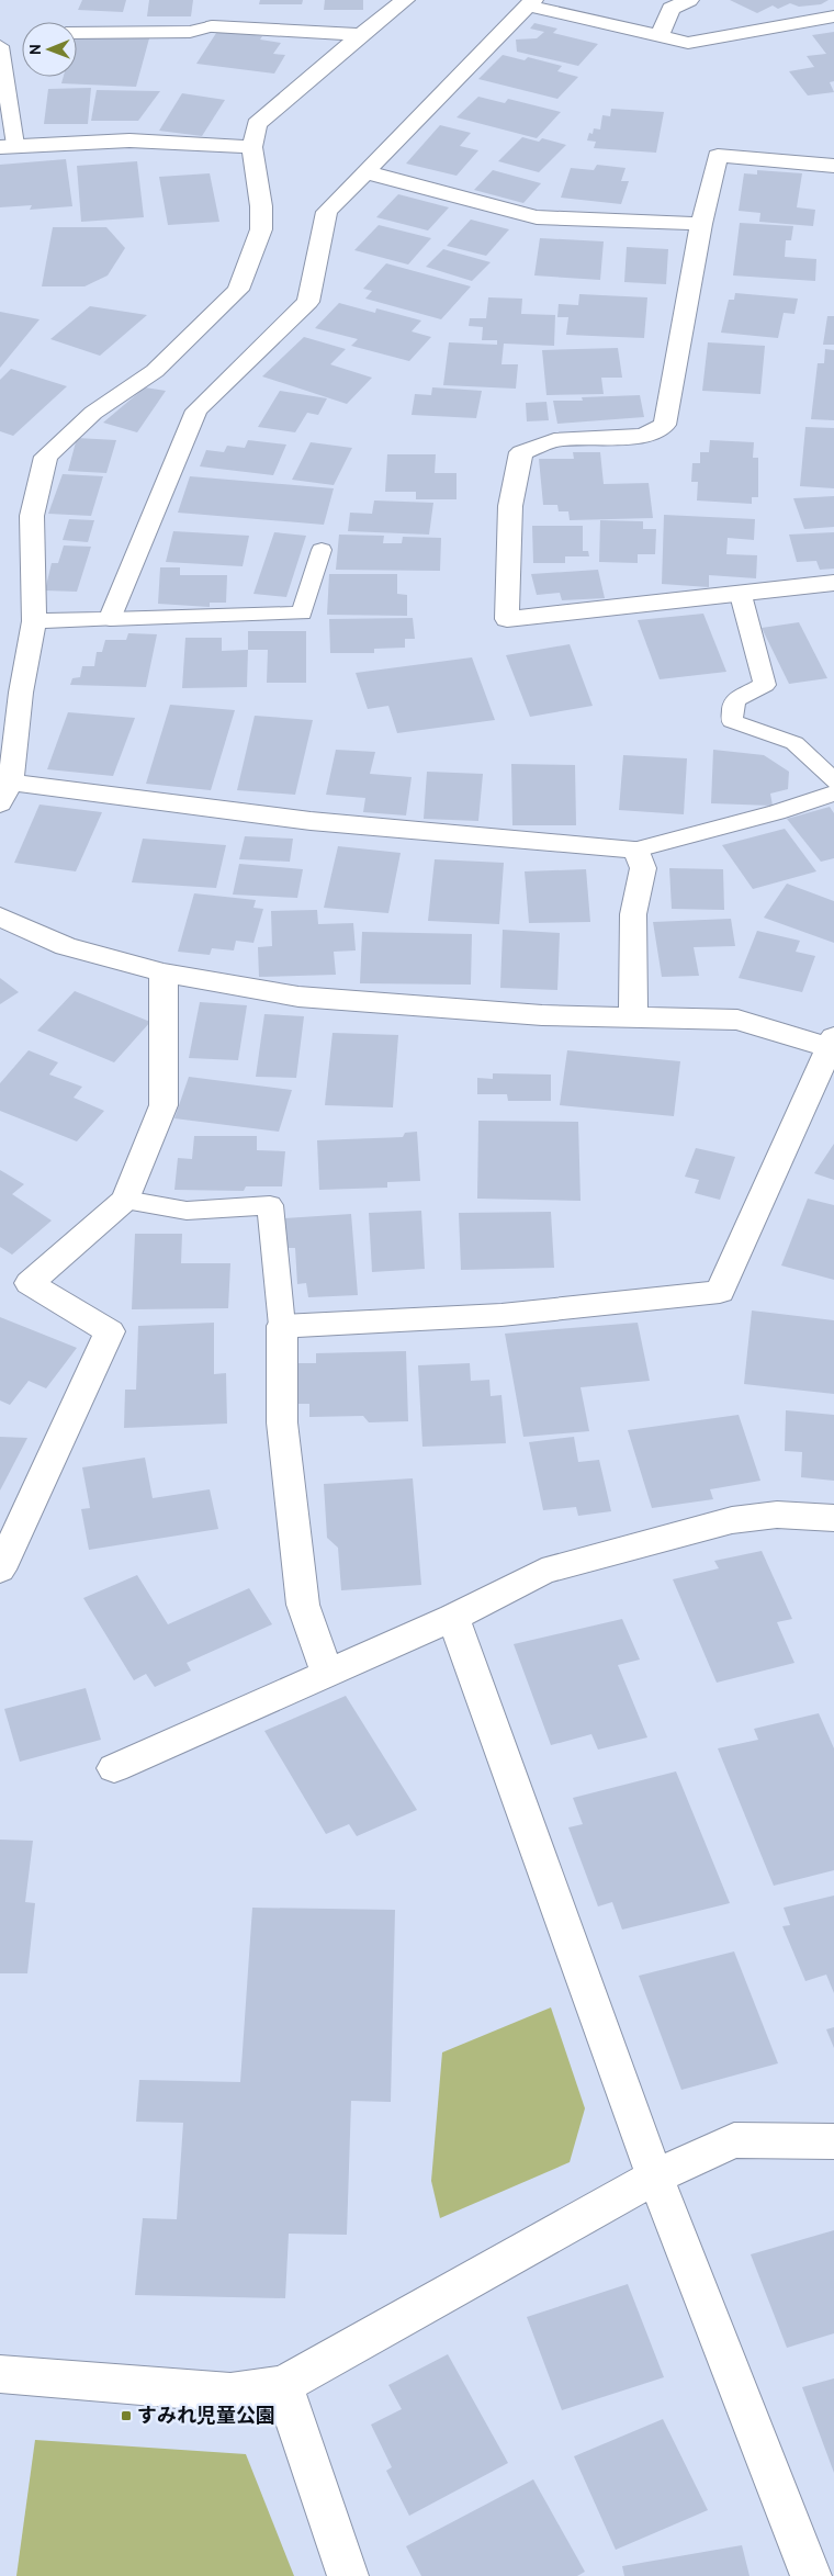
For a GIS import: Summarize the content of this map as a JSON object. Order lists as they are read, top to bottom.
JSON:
{
  "places": {
    "transit": ["すみれ児童公園"]
  },
  "north": "left"
}
